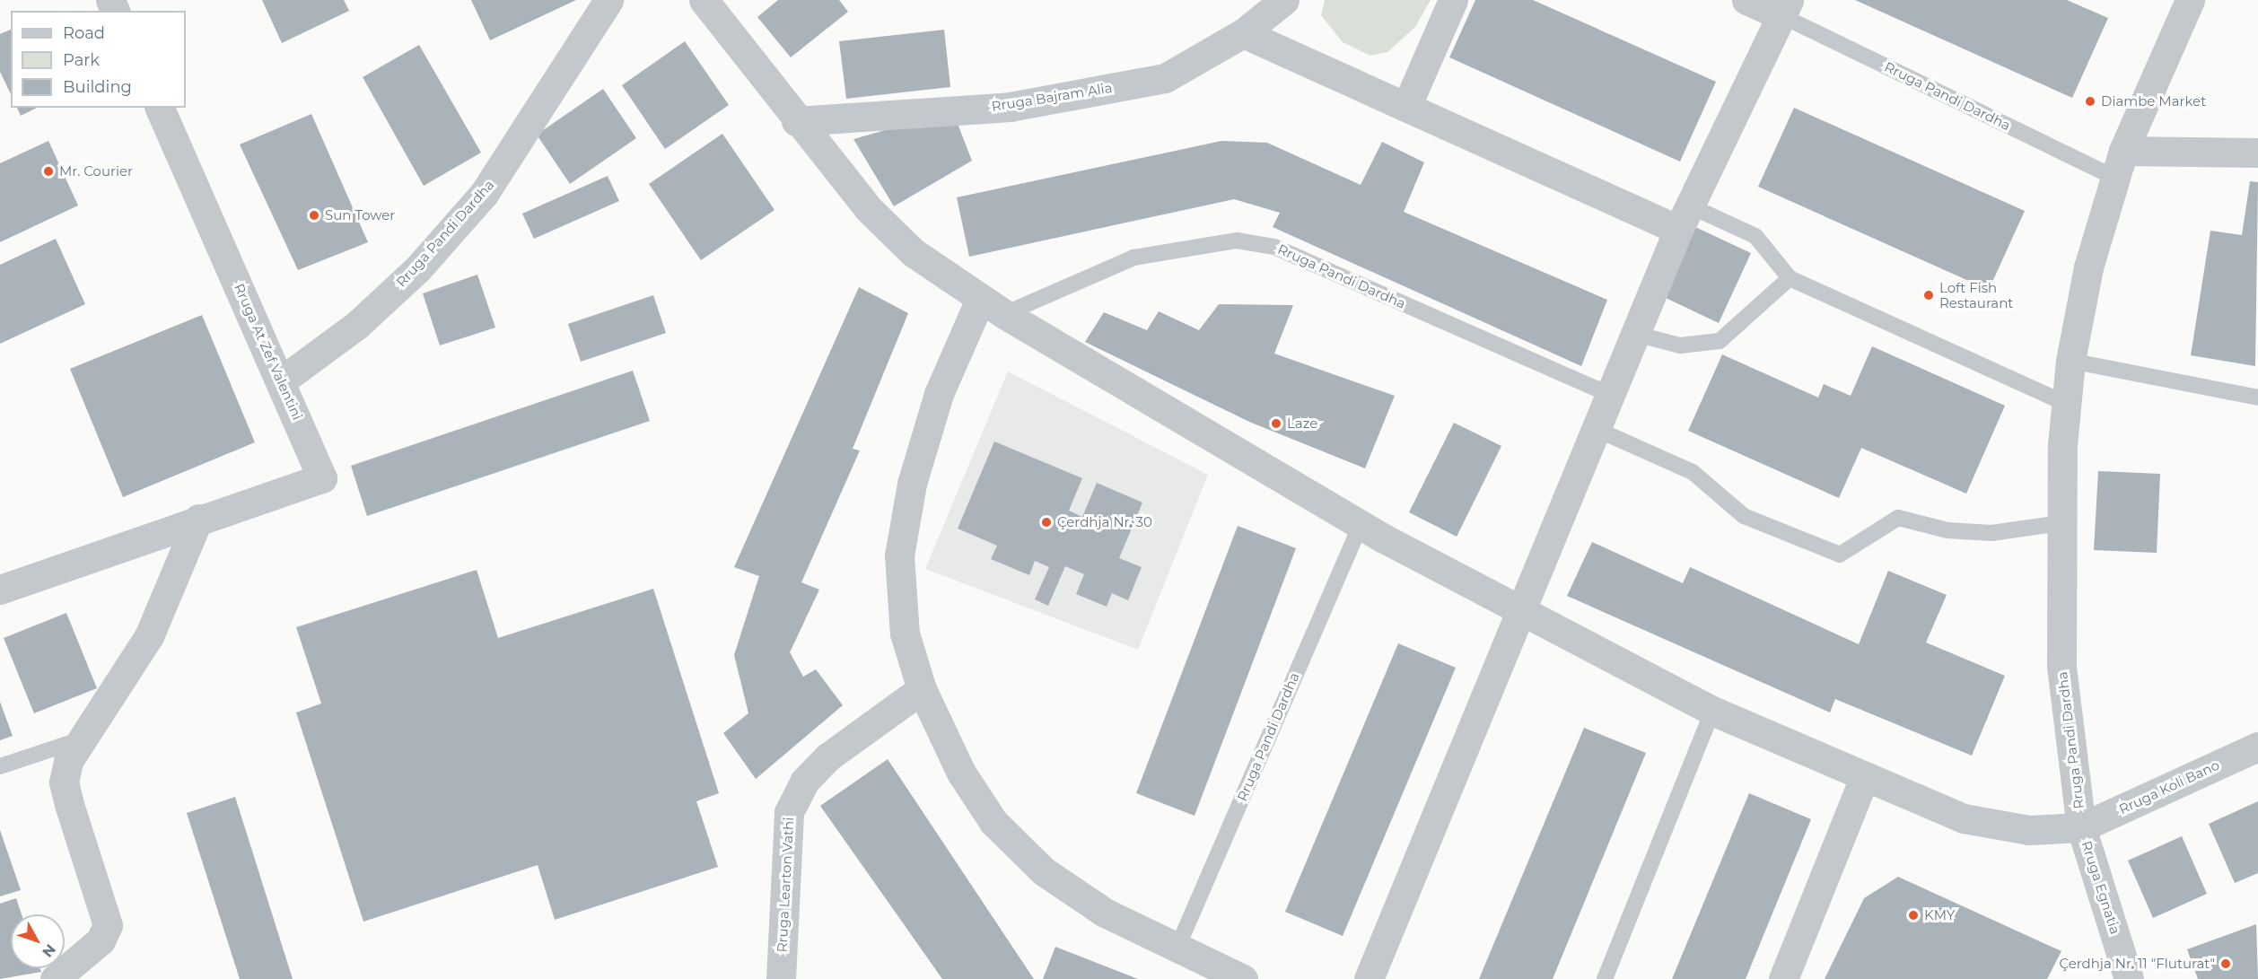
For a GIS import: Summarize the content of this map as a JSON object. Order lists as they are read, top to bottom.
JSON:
{
  "streets": {
    "street": [
      "Rruga Pandi Dardha",
      "Rruga Bajram Alia",
      "Rruga At Zef Valentini",
      "Rruga Koli Bano",
      "Rruga Learton Vathi",
      "Rruga Egnatia"
    ]
  },
  "crossings": [
    ["Rruga Pandi Dardha", "Rruga Bajram Alia"],
    ["Rruga Pandi Dardha", "Rruga At Zef Valentini"],
    ["Rruga Pandi Dardha", "Rruga Koli Bano"],
    ["Rruga Pandi Dardha", "Rruga Egnatia"],
    ["Rruga Koli Bano", "Rruga Egnatia"]
  ],
  "places": [
    "Diambe Market",
    "Mr. Courier",
    "Sun Tower",
    "Loft Fish Restaurant",
    "Laze",
    "Çerdhja Nr. 30",
    "KMY",
    "Çerdhja Nr. 11 \"Fluturat\""
  ],
  "legend": ["Road", "Park", "Building"],
  "north": "bottom right"
}
